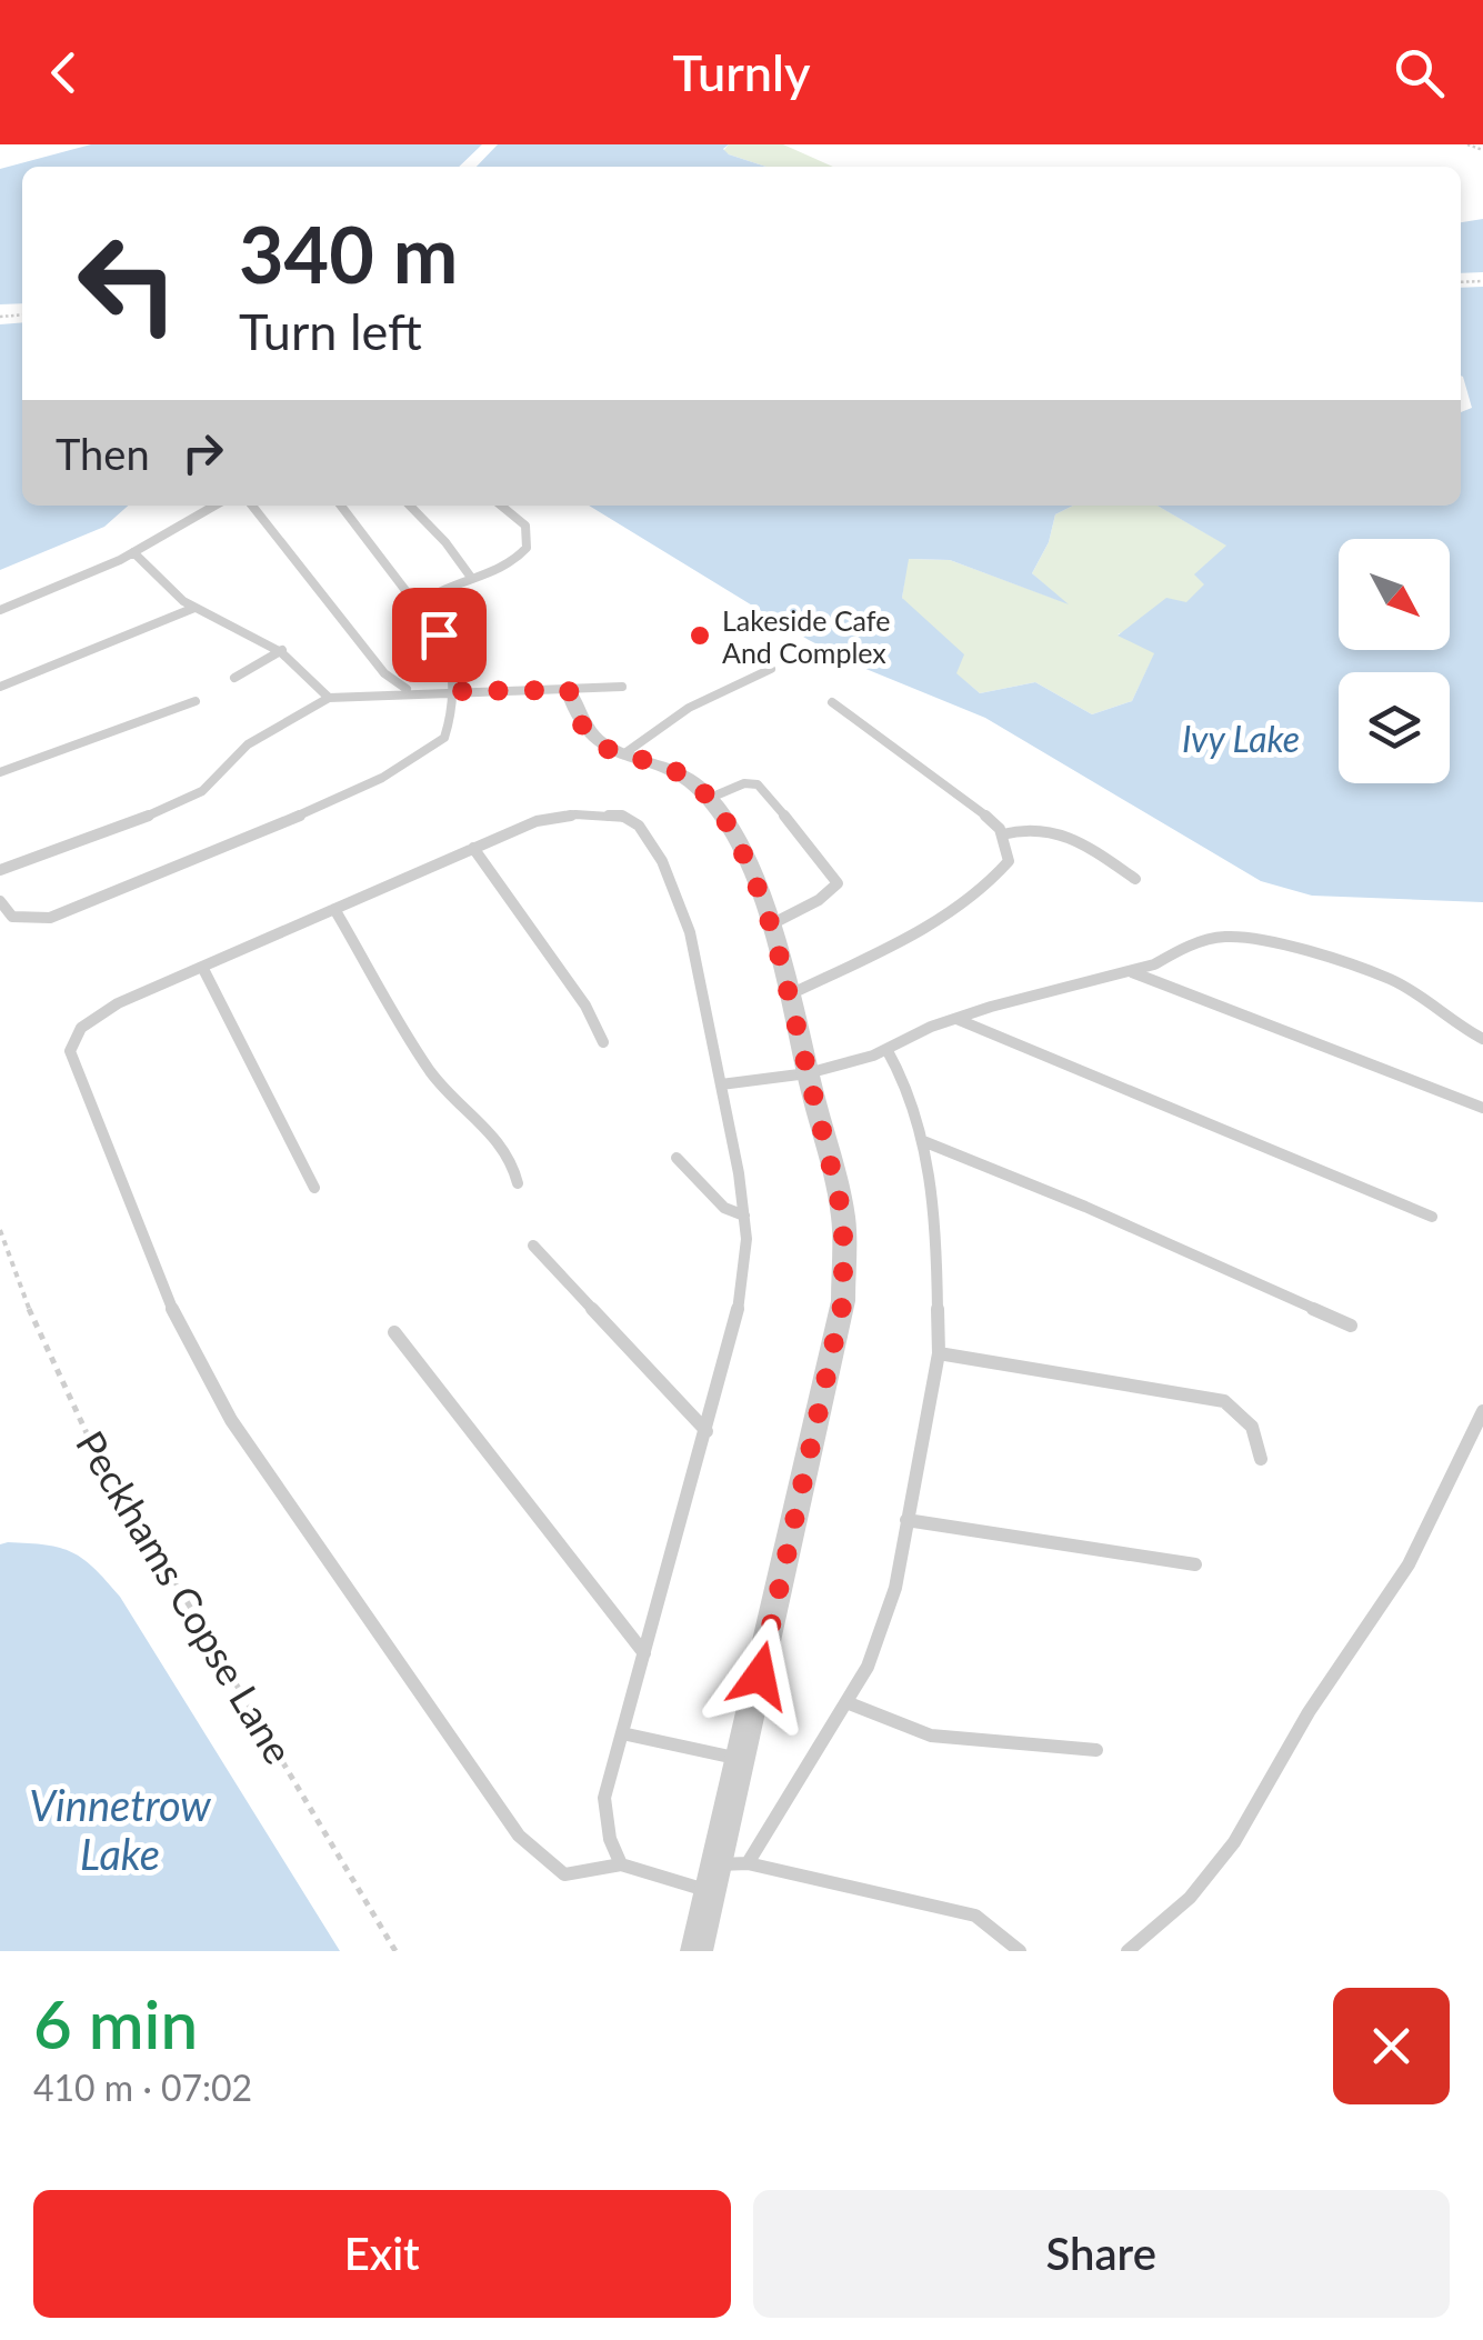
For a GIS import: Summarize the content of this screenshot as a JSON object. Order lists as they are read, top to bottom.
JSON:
{
  "streets": {
    "path": ["Peckhams Copse Lane"]
  },
  "water": ["Ivy Lake", "Vinnetrow Lake"],
  "places": ["Lakeside Cafe And Complex"],
  "north": "bottom right",
  "page": {
    "header": "Turnly",
    "turn": ["340 m", "Turn left"],
    "then": "Then",
    "heading": ["6 min", "410 m · 07:02"],
    "buttons": ["Exit", "Share"]
  }
}
